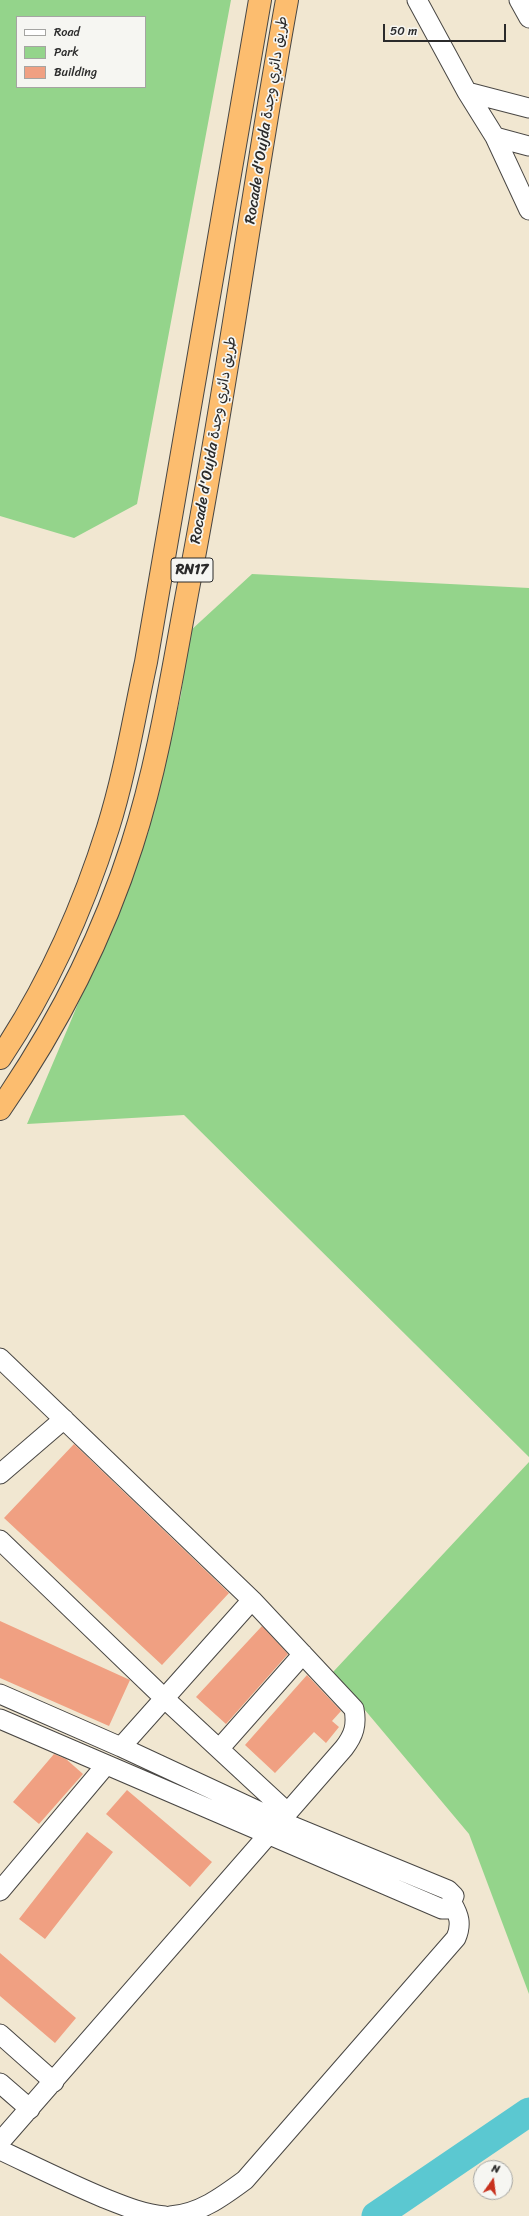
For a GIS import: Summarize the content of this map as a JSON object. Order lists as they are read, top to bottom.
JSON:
{
  "streets": {
    "highway": ["Rocade d'Oujda طريق دائري وجدة", "RN17"]
  },
  "legend": ["Road", "Park", "Building"],
  "scale_bar": "50 m",
  "north": "top"
}
